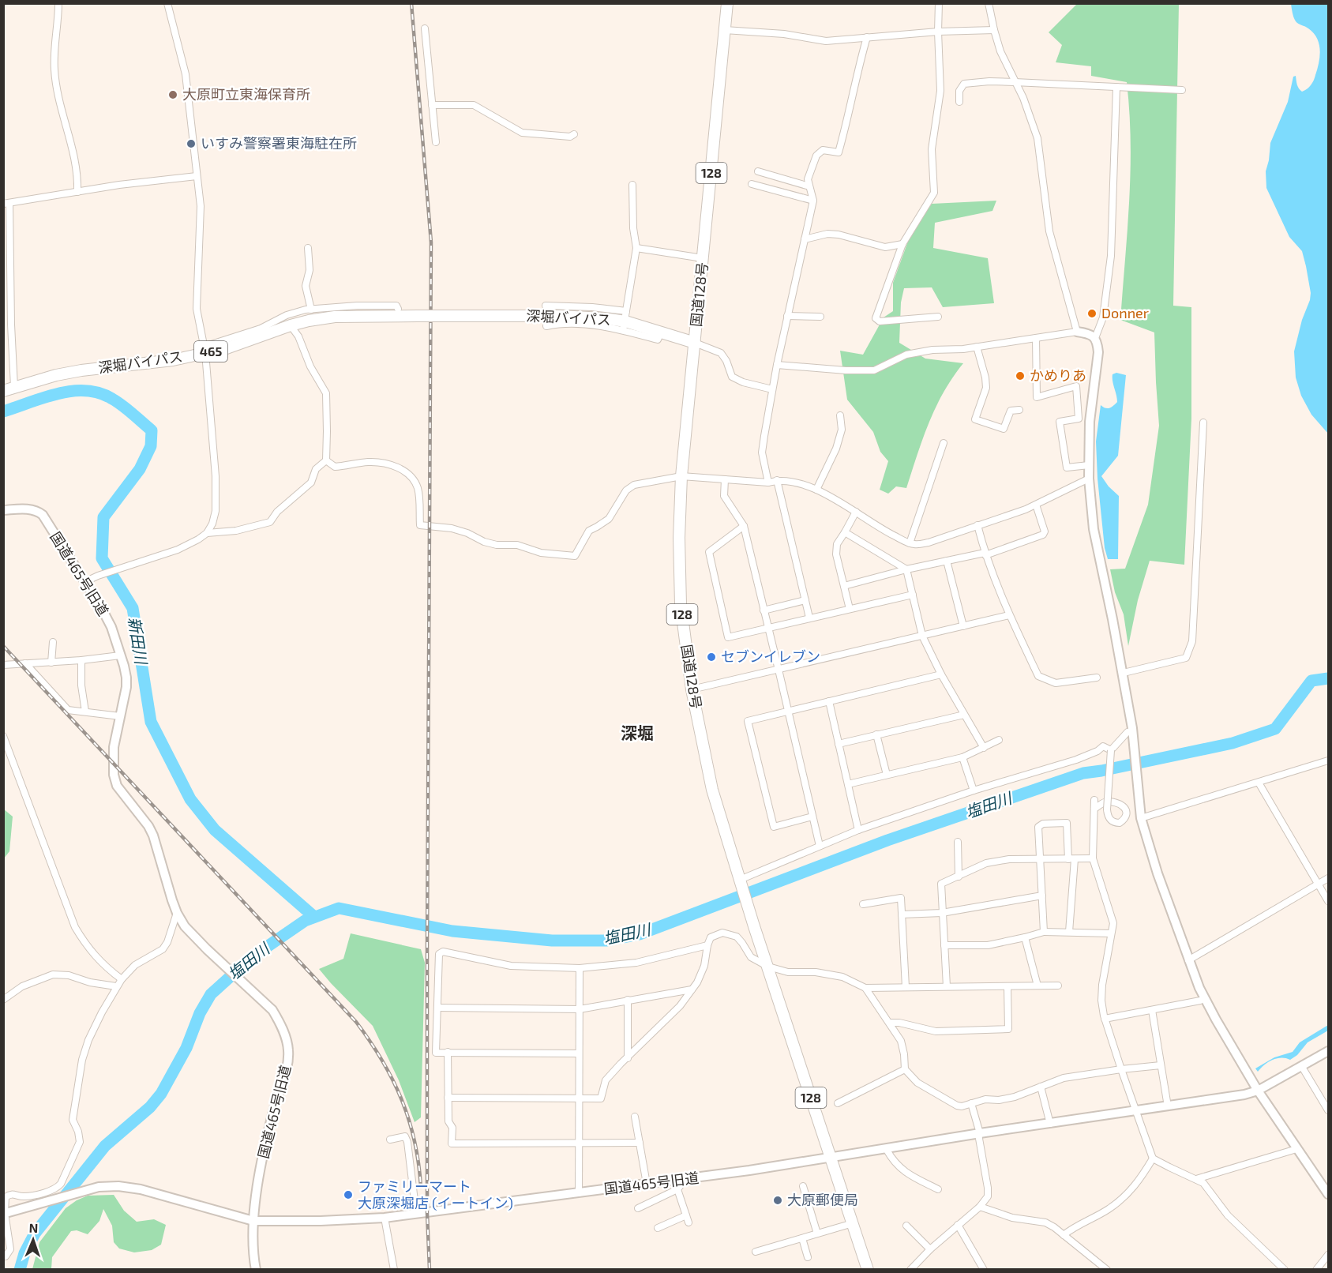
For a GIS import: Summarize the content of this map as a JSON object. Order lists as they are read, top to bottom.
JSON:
{
  "streets": {
    "highway": [
      "128",
      "国道128号",
      "深堀バイパス",
      "465"
    ],
    "street": ["国道465号旧道"]
  },
  "crossings": [
    ["国道128号", "深堀バイパス"],
    ["国道128号", "国道465号旧道"]
  ],
  "districts": ["深堀"],
  "water": ["新田川", "塩田川"],
  "places": [
    "大原町立東海保育所",
    "いすみ警察署東海駐在所",
    "Donner",
    "かめりあ",
    "セブンイレブン",
    "ファミリーマート 大原深堀店 (イートイン)",
    "大原郵便局"
  ],
  "north": "top"
}
